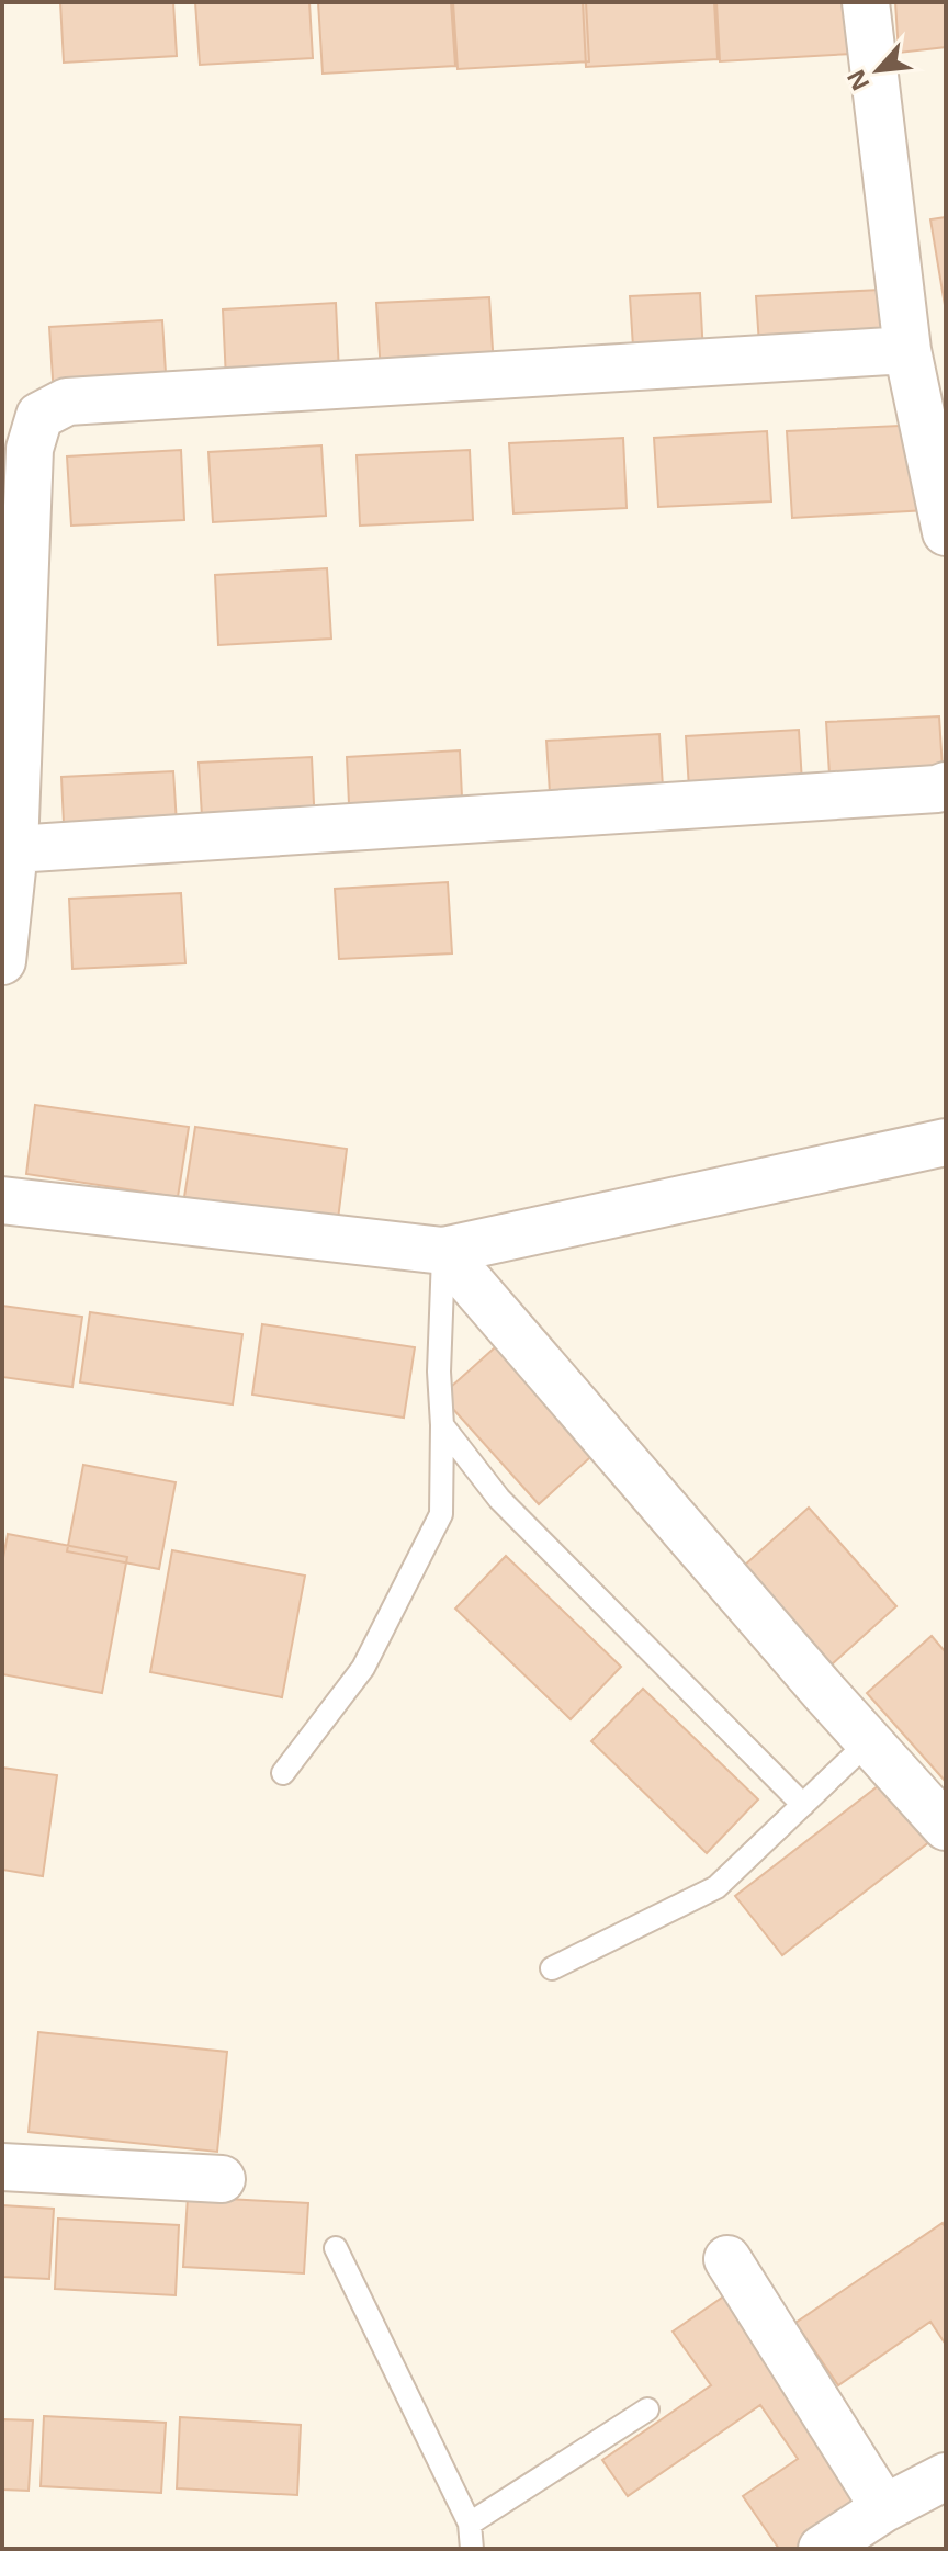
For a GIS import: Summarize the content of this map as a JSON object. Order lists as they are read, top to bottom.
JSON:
{
  "north": "bottom left"
}
